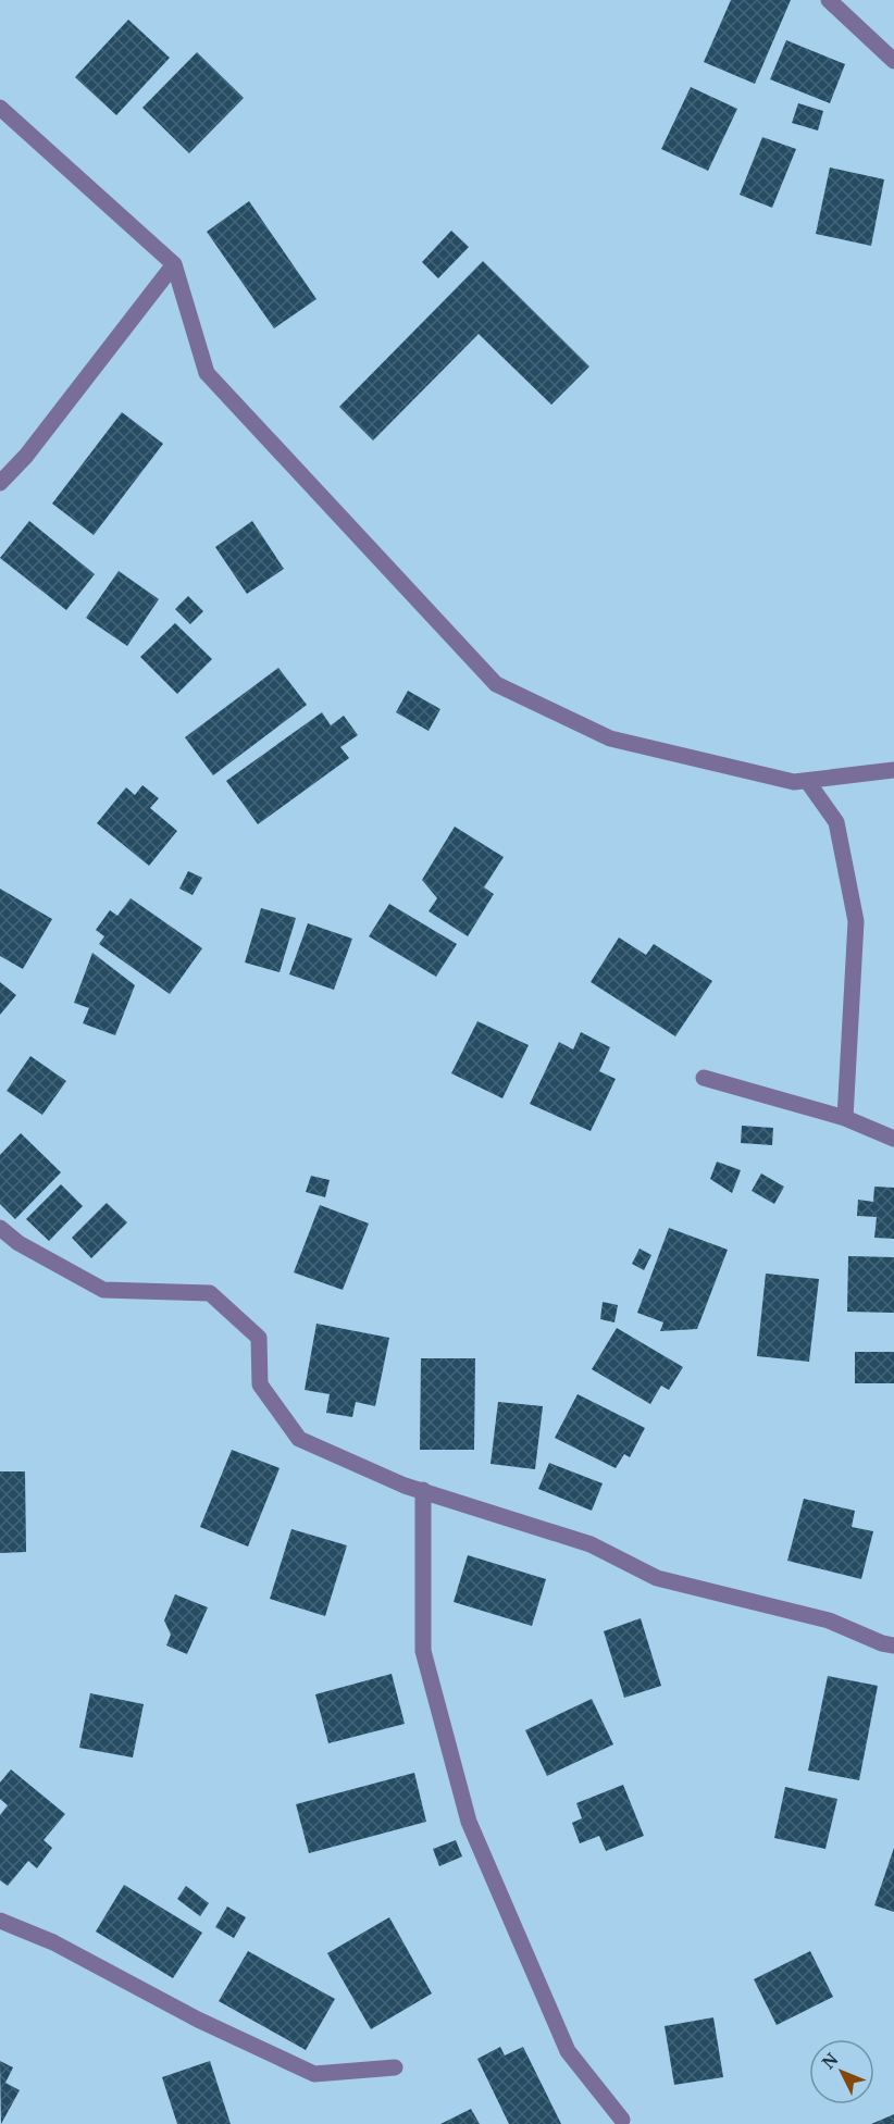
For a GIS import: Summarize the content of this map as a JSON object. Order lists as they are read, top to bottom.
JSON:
{
  "north": "top left"
}
